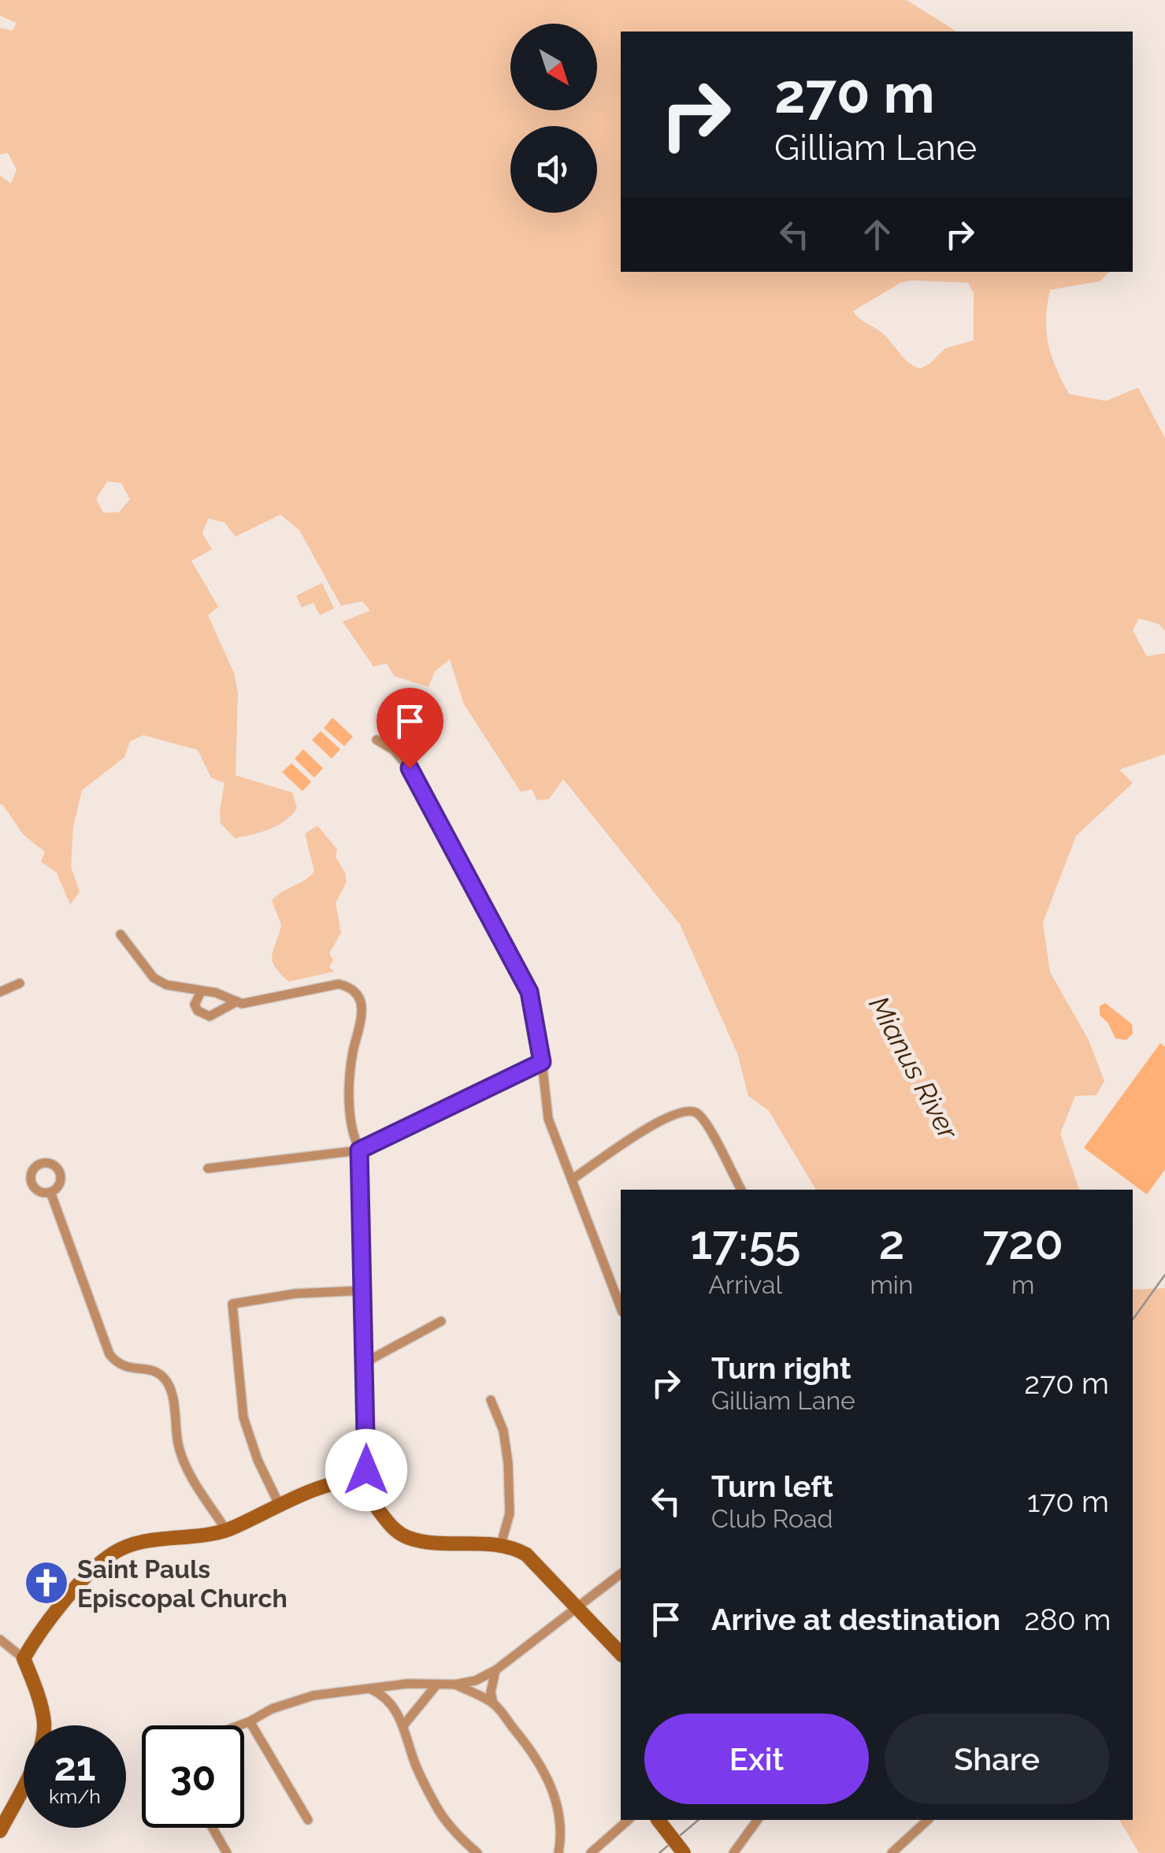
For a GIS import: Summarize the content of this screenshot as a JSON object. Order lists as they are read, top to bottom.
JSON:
{
  "water": ["Mianus River"],
  "places": {
    "church": ["Saint Pauls Episcopal Church"]
  },
  "north": "bottom right",
  "page": {
    "turn": ["270 m", "Gilliam Lane"],
    "eta": [
      "17:55",
      "Arrival",
      "2",
      "min",
      "720",
      "m"
    ],
    "list": [
      {
        "name": "Turn right",
        "note": "Gilliam Lane",
        "value": "270 m"
      },
      {
        "name": "Turn left",
        "note": "Club Road",
        "value": "170 m"
      },
      {
        "name": "Arrive at destination",
        "value": "280 m"
      }
    ],
    "buttons": ["Exit", "Share"],
    "speed": "21 km/h",
    "limit": "30"
  }
}
